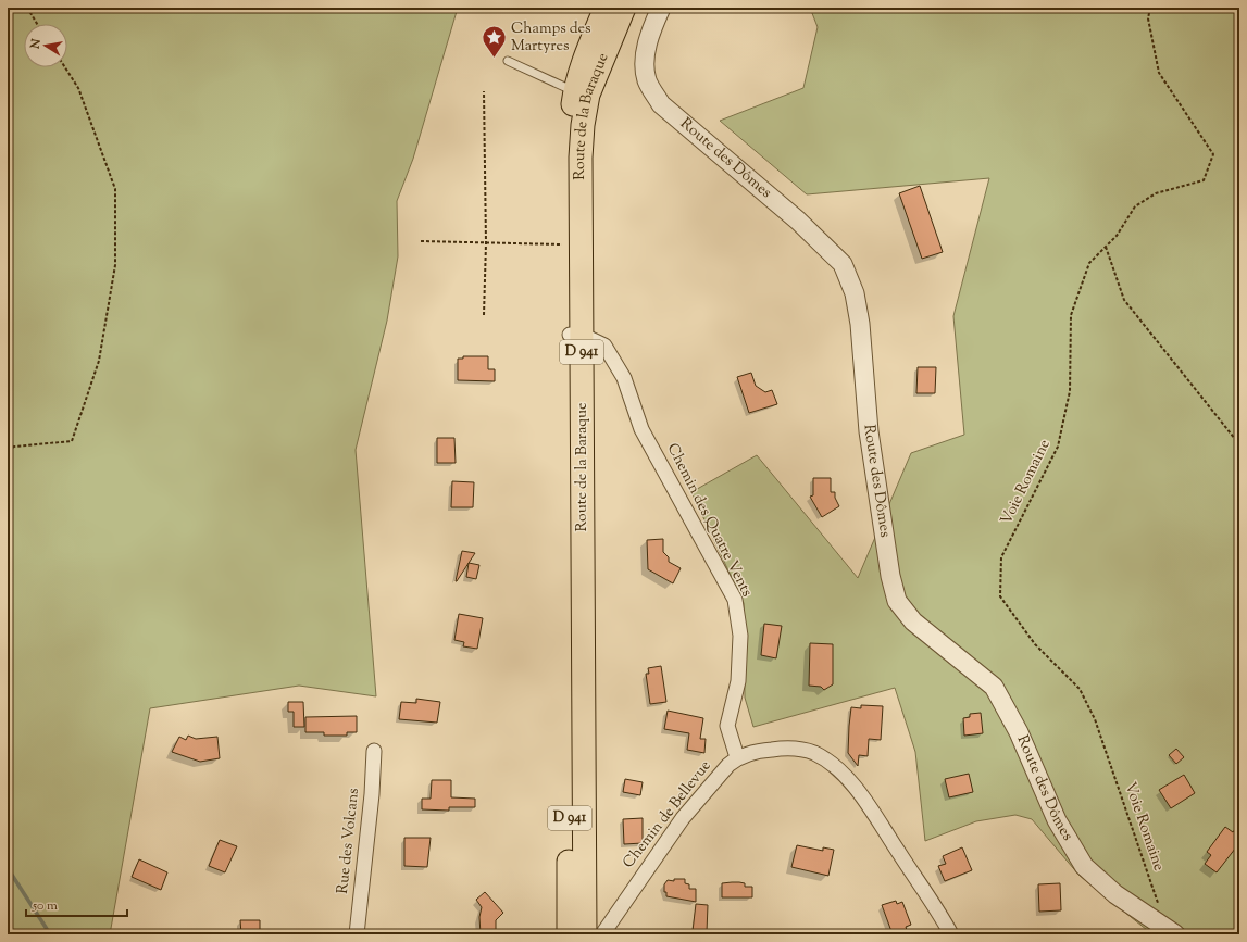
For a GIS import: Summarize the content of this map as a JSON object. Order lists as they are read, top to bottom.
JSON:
{
  "streets": {
    "main road": ["Route de la Baraque", "D 941"],
    "street": [
      "Route des Dômes",
      "Chemin des Quatre Vents",
      "Chemin de Bellevue",
      "Rue des Volcans"
    ],
    "path": ["Voie Romaine"]
  },
  "crossings": [
    ["Route de la Baraque", "Chemin des Quatre Vents"],
    ["Chemin des Quatre Vents", "Chemin de Bellevue"]
  ],
  "places": {
    "place": ["Champs des Martyres"]
  },
  "scale_bar": "50 m",
  "north": "left"
}
